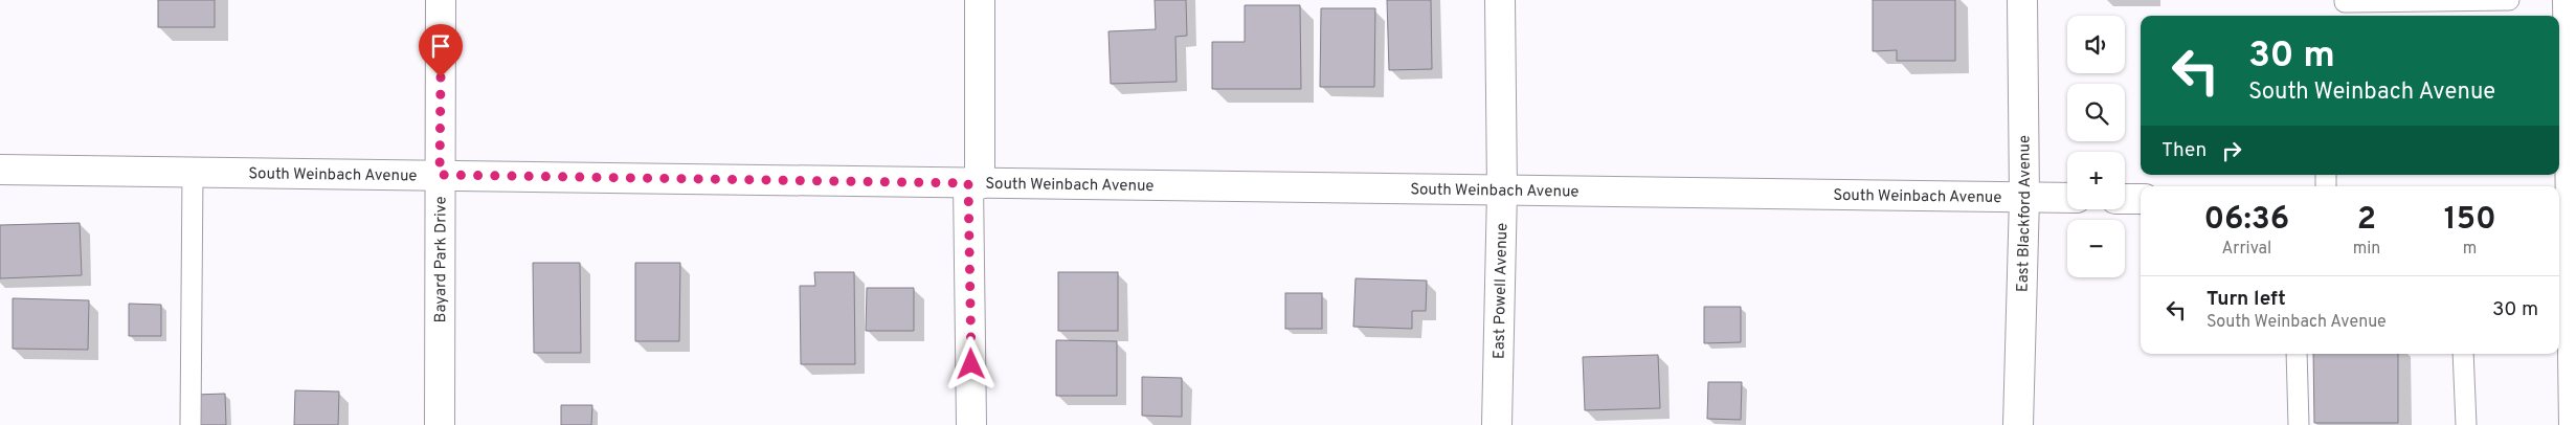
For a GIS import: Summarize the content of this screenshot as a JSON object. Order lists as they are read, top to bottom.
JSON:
{
  "streets": {
    "street": [
      "South Weinbach Avenue",
      "East Blackford Avenue",
      "Bayard Park Drive",
      "East Powell Avenue"
    ]
  },
  "crossings": [
    ["South Weinbach Avenue", "East Blackford Avenue"],
    ["South Weinbach Avenue", "Bayard Park Drive"],
    ["South Weinbach Avenue", "East Powell Avenue"]
  ],
  "page": {
    "map_buttons": ["+", "−"],
    "turn": ["30 m", "South Weinbach Avenue"],
    "then": "Then",
    "eta": [
      "06:36",
      "Arrival",
      "2",
      "min",
      "150",
      "m"
    ],
    "list": [
      {
        "name": "Turn left",
        "note": "South Weinbach Avenue",
        "value": "30 m"
      }
    ]
  }
}
